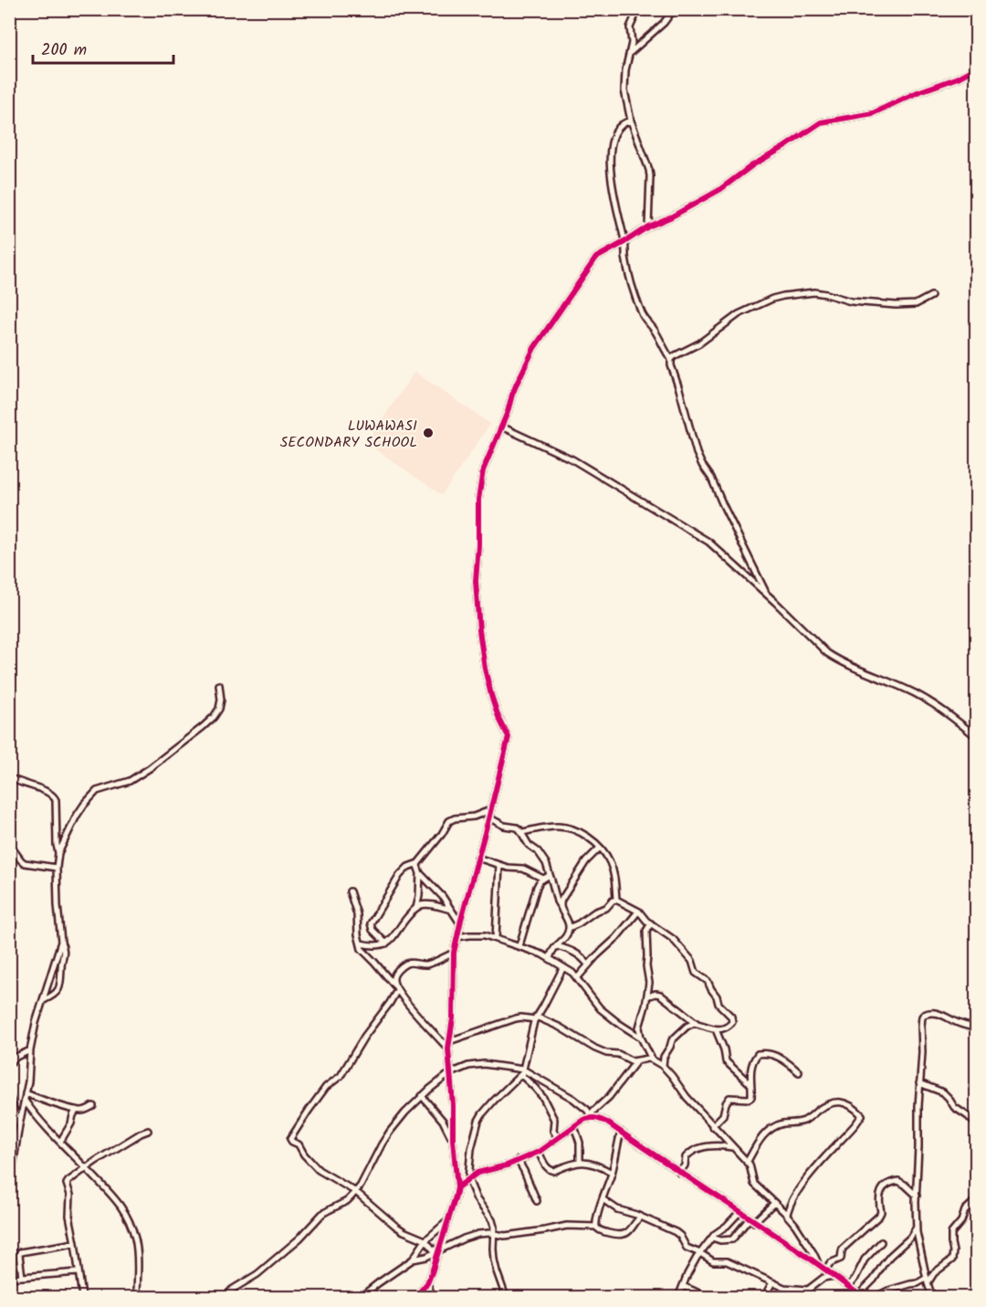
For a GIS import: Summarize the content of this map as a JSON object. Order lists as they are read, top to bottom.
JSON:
{
  "places": ["LUWAWASI SECONDARY SCHOOL"],
  "scale_bar": "200 m"
}
